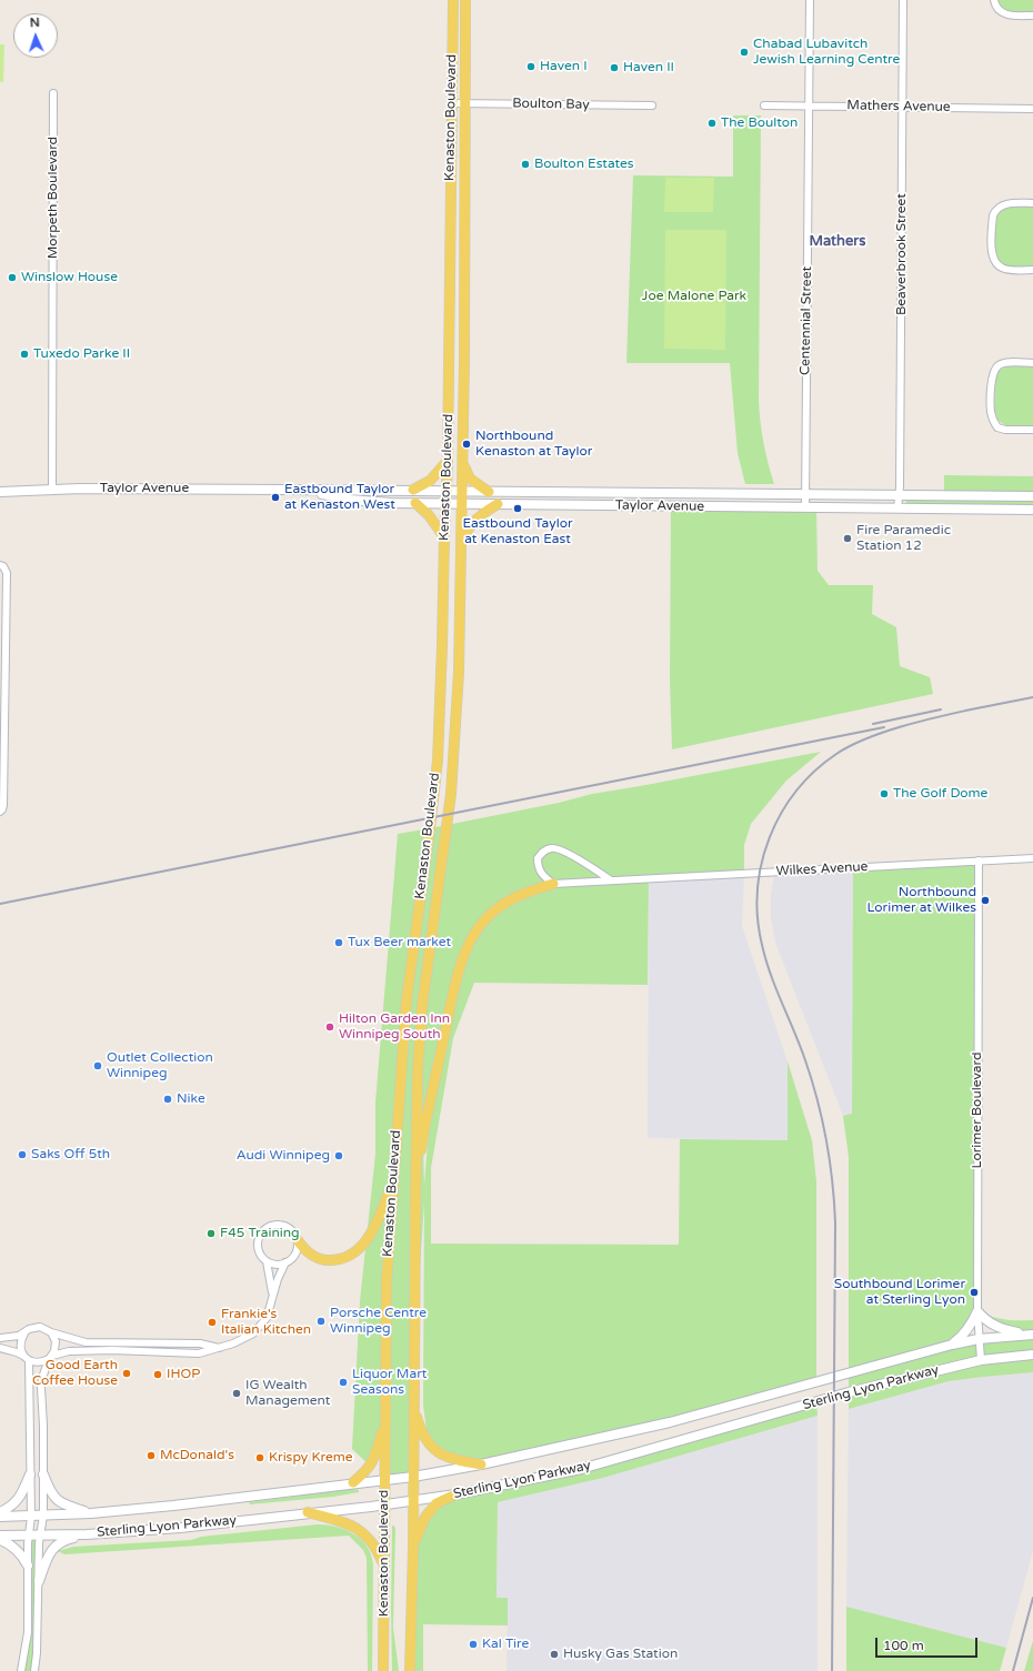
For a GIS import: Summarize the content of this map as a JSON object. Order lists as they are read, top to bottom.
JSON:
{
  "streets": {
    "main road": ["Kenaston Boulevard", "Taylor Avenue", "Sterling Lyon Parkway"],
    "street": [
      "Boulton Bay",
      "Mathers Avenue",
      "Morpeth Boulevard",
      "Beaverbrook Street",
      "Centennial Street",
      "Wilkes Avenue",
      "Lorimer Boulevard"
    ]
  },
  "crossings": [
    ["Boulton Bay", "Kenaston Boulevard"],
    ["Mathers Avenue", "Beaverbrook Street"],
    ["Mathers Avenue", "Centennial Street"],
    ["Kenaston Boulevard", "Taylor Avenue"],
    ["Kenaston Boulevard", "Sterling Lyon Parkway"],
    ["Morpeth Boulevard", "Taylor Avenue"],
    ["Beaverbrook Street", "Taylor Avenue"],
    ["Centennial Street", "Taylor Avenue"],
    ["Wilkes Avenue", "Lorimer Boulevard"],
    ["Lorimer Boulevard", "Sterling Lyon Parkway"]
  ],
  "districts": ["Mathers"],
  "parks": ["Joe Malone Park"],
  "places": [
    "Chabad Lubavitch Jewish Learning Centre",
    "Haven I",
    "Haven II",
    "The Boulton",
    "Boulton Estates",
    "Winslow House",
    "Tuxedo Parke II",
    "Northbound Kenaston at Taylor",
    "Eastbound Taylor at Kenaston West",
    "Eastbound Taylor at Kenaston East",
    "Fire Paramedic Station 12",
    "The Golf Dome",
    "Northbound Lorimer at Wilkes",
    "Tux Beer market",
    "Hilton Garden Inn Winnipeg South",
    "Outlet Collection Winnipeg",
    "Nike",
    "Saks Off 5th",
    "Audi Winnipeg",
    "F45 Training",
    "Southbound Lorimer at Sterling Lyon",
    "Porsche Centre Winnipeg",
    "Frankie's Italian Kitchen",
    "Good Earth Coffee House",
    "IHOP",
    "Liquor Mart Seasons",
    "IG Wealth Management",
    "McDonald's",
    "Krispy Kreme",
    "Kal Tire",
    "Husky Gas Station"
  ],
  "scale_bar": "100 m",
  "north": "top"
}
